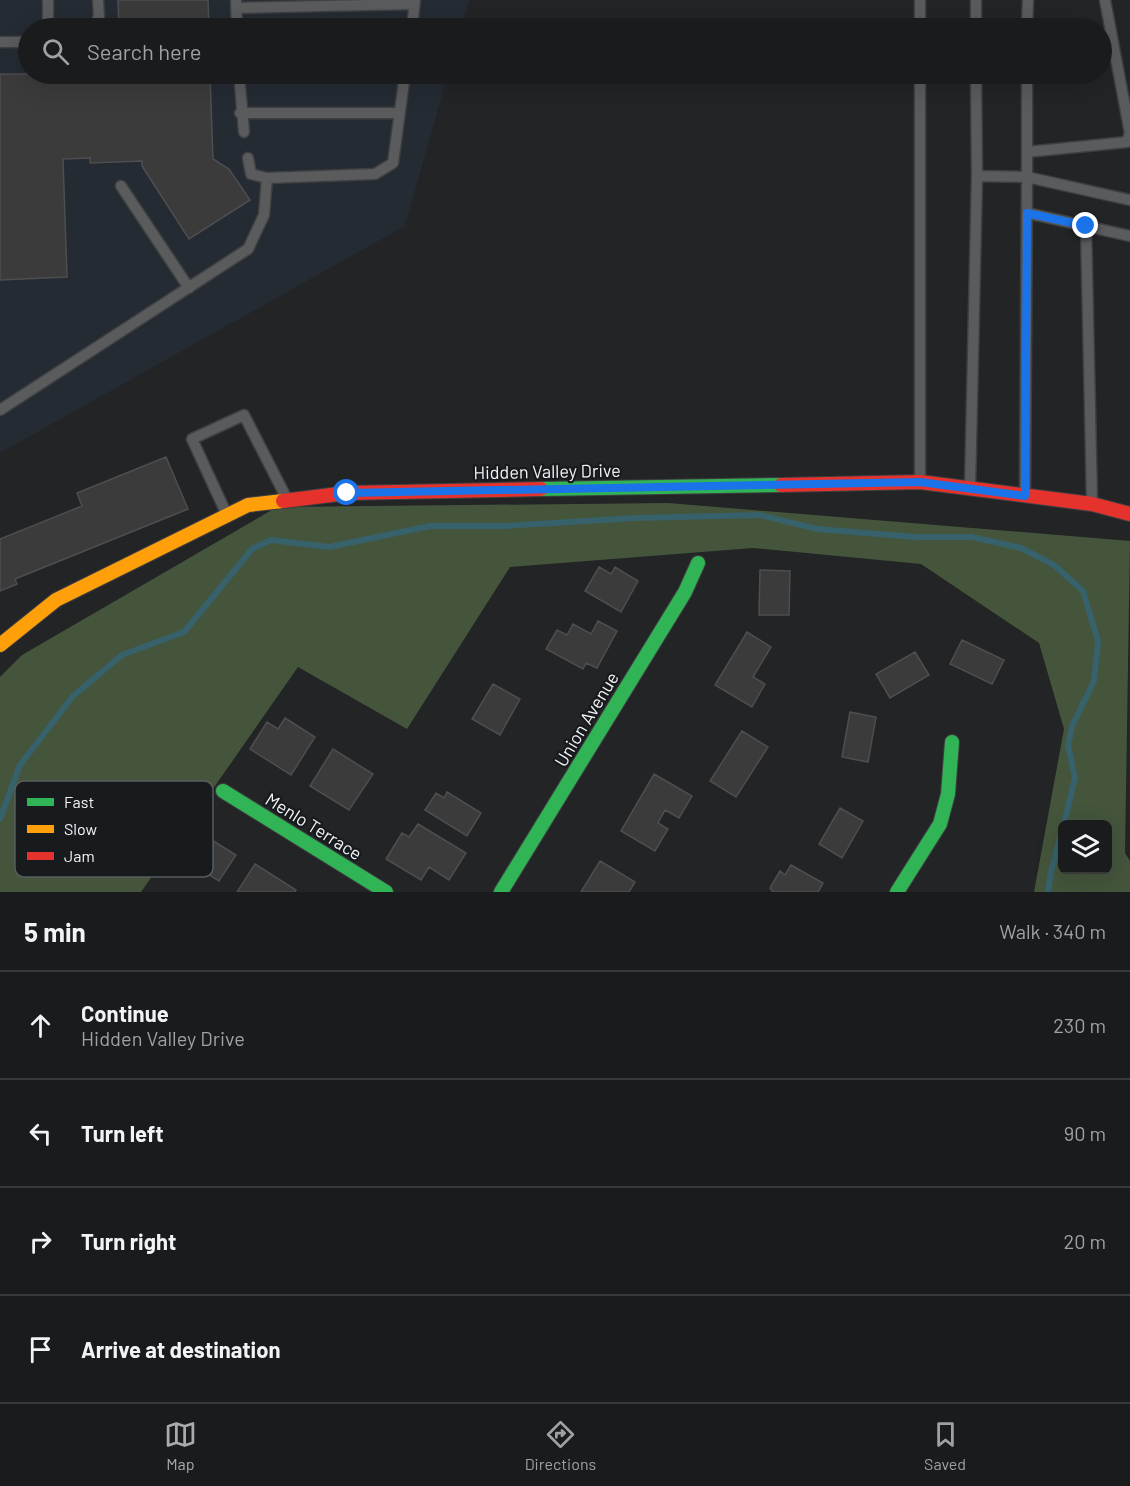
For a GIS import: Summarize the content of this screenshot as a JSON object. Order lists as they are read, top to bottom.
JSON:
{
  "streets": {
    "street": ["Hidden Valley Drive", "Union Avenue", "Menlo Terrace"]
  },
  "legend": ["Fast", "Slow", "Jam"],
  "page": {
    "search": "Search here",
    "heading": ["5 min", "Walk · 340 m"],
    "list": [
      ["Continue", "Hidden Valley Drive", "230 m"],
      ["Turn left", "90 m"],
      ["Turn right", "20 m"],
      "Arrive at destination"
    ],
    "nav": ["Map", "Directions", "Saved"]
  }
}
